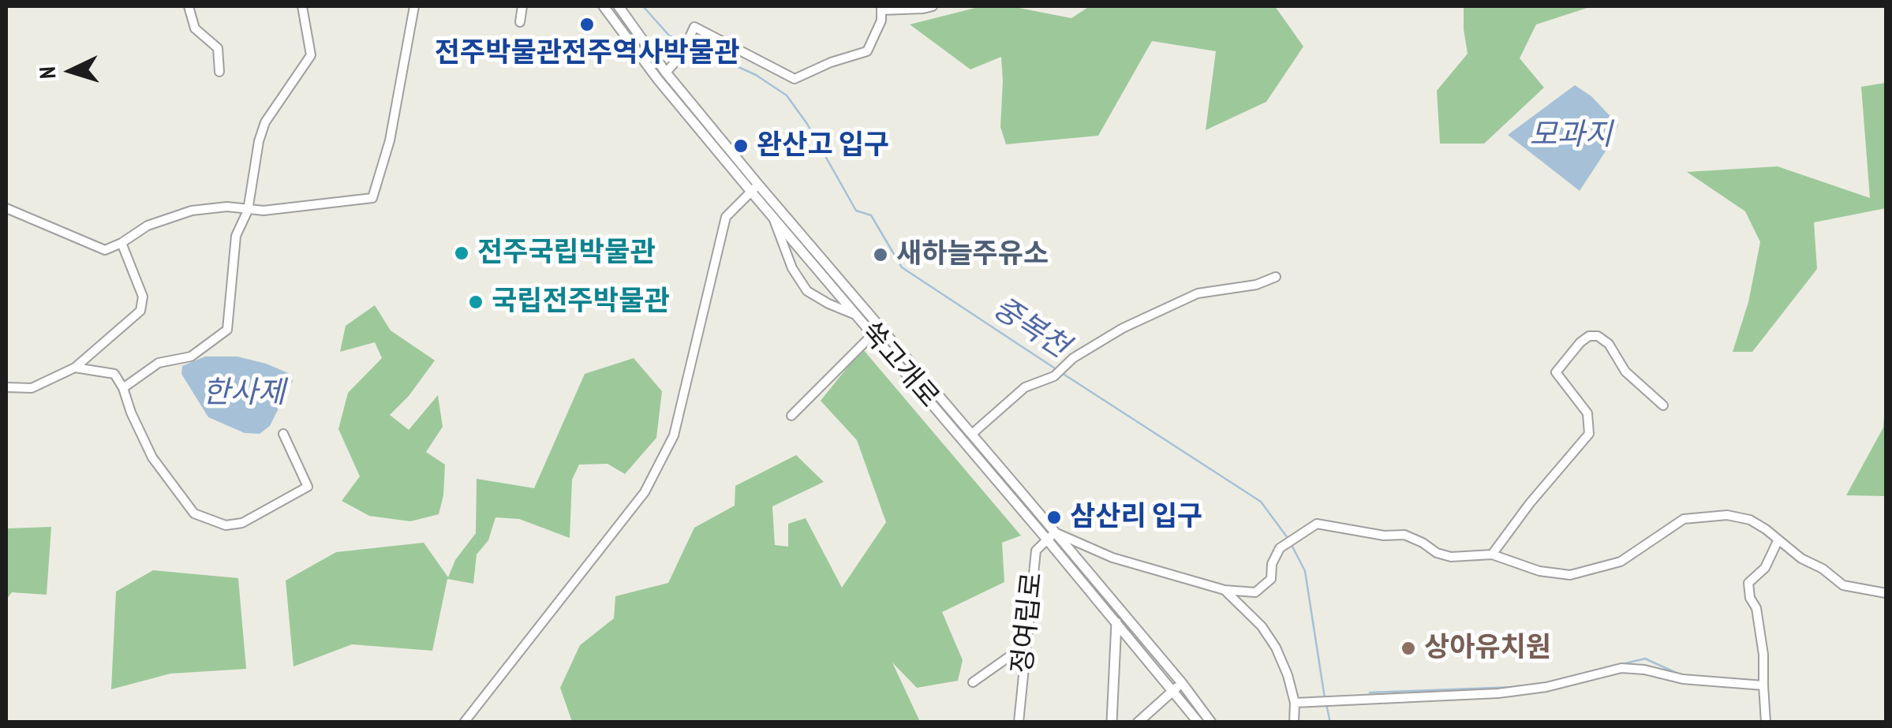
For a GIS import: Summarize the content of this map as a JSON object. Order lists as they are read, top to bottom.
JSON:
{
  "streets": {
    "street": ["쑥고개로", "정여립로"]
  },
  "crossings": [
    ["쑥고개로", "정여립로"]
  ],
  "water": ["모과지", "중복천", "한사제"],
  "places": [
    "전주박물관전주역사박물관",
    "완산고 입구",
    "전주국립박물관",
    "새하늘주유소",
    "국립전주박물관",
    "삼산리 입구",
    "상아유치원"
  ],
  "north": "left"
}
